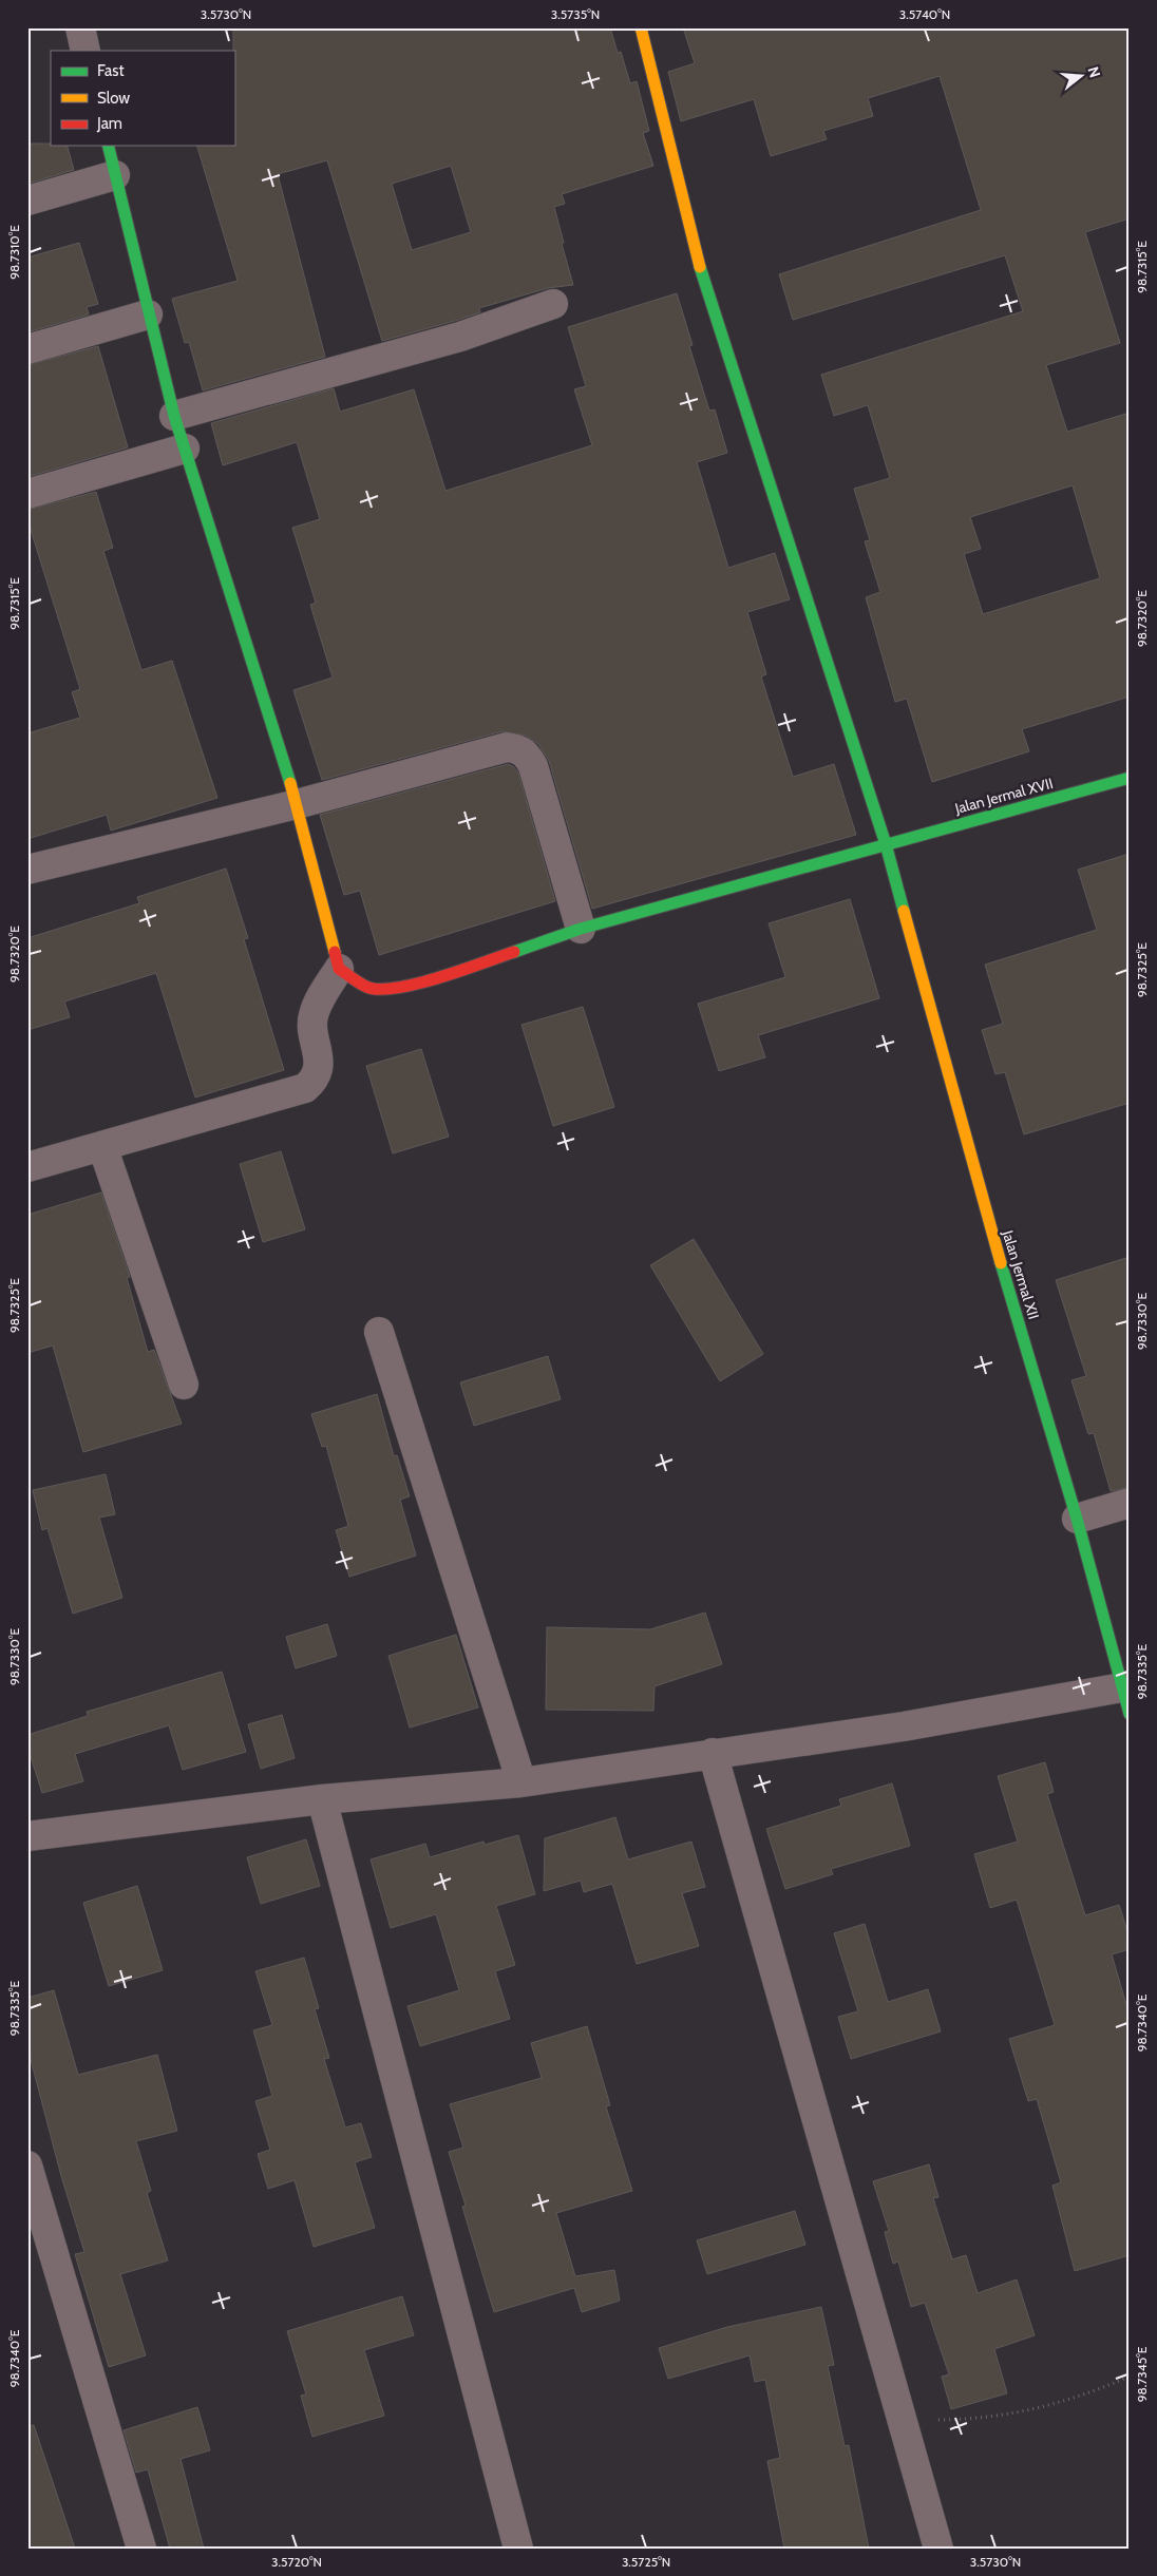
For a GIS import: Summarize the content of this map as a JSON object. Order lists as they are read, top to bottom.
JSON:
{
  "streets": {
    "street": ["Jalan Jermal XVII", "Jalan Jermal XII"]
  },
  "crossings": [
    ["Jalan Jermal XVII", "Jalan Jermal XII"]
  ],
  "legend": ["Fast", "Slow", "Jam"],
  "north": "right",
  "coordinates": [
    "3.5730°N",
    "3.5735°N",
    "3.5740°N",
    "98.7310°E",
    "98.7315°E",
    "98.7320°E",
    "98.7325°E",
    "98.7330°E",
    "98.7335°E",
    "98.7340°E",
    "98.7345°E",
    "3.5720°N",
    "3.5725°N"
  ]
}
